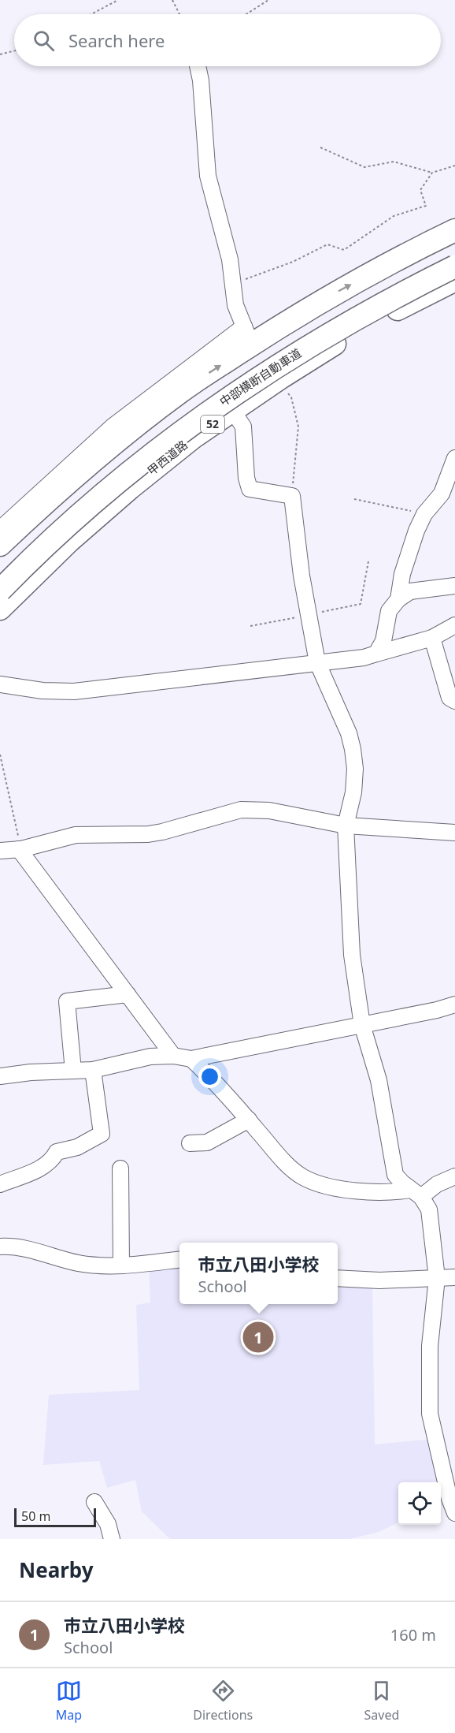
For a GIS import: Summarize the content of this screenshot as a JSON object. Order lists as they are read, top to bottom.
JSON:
{
  "streets": {
    "highway": ["中部横断自動車道", "52", "甲西道路"]
  },
  "scale_bar": "50 m",
  "page": {
    "search": "Search here",
    "popup": ["市立八田小学校", "School"],
    "pins": "1",
    "scale": "50 m",
    "heading": "Nearby",
    "list": [
      {
        "mark": "1",
        "name": "市立八田小学校",
        "note": "School",
        "value": "160 m"
      }
    ],
    "nav": ["Map", "Directions", "Saved"]
  }
}
